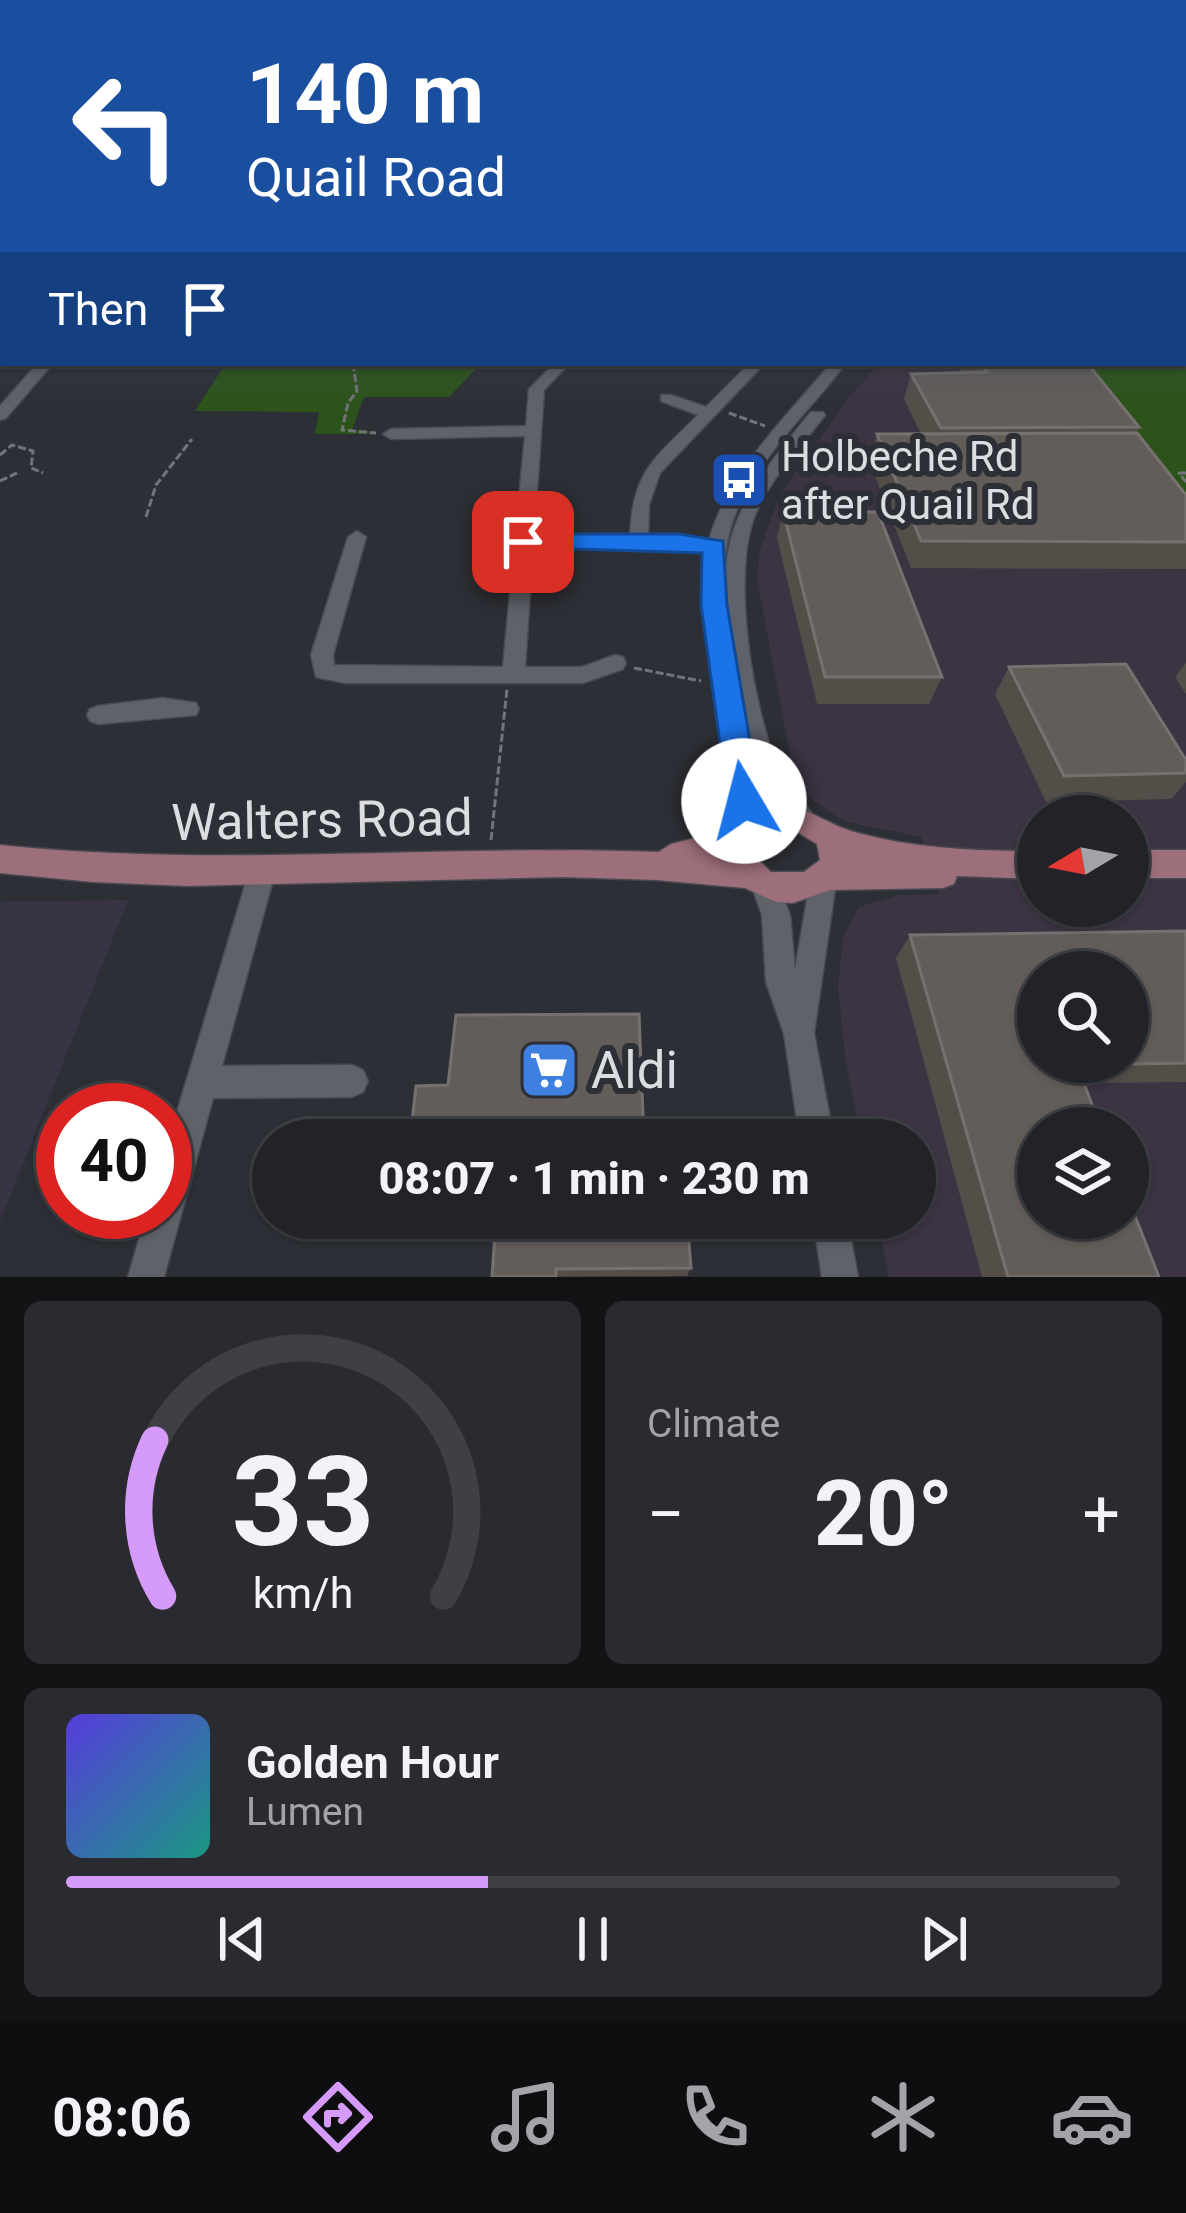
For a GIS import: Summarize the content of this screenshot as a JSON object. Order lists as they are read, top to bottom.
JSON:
{
  "streets": {
    "main road": ["Walters Road"]
  },
  "places": {
    "bus stop": ["Holbeche Rd after Quail Rd"],
    "supermarket": ["Aldi"]
  },
  "north": "left",
  "page": {
    "turn": ["140 m", "Quail Road"],
    "then": "Then",
    "limit": "40",
    "trip": "08:07 · 1 min · 230 m",
    "tile": "Climate",
    "heat": ["−", "20°", "+"],
    "song": ["Golden Hour", "Lumen"],
    "tabs": "08:06",
    "gauge": ["33", "km/h"]
  }
}
